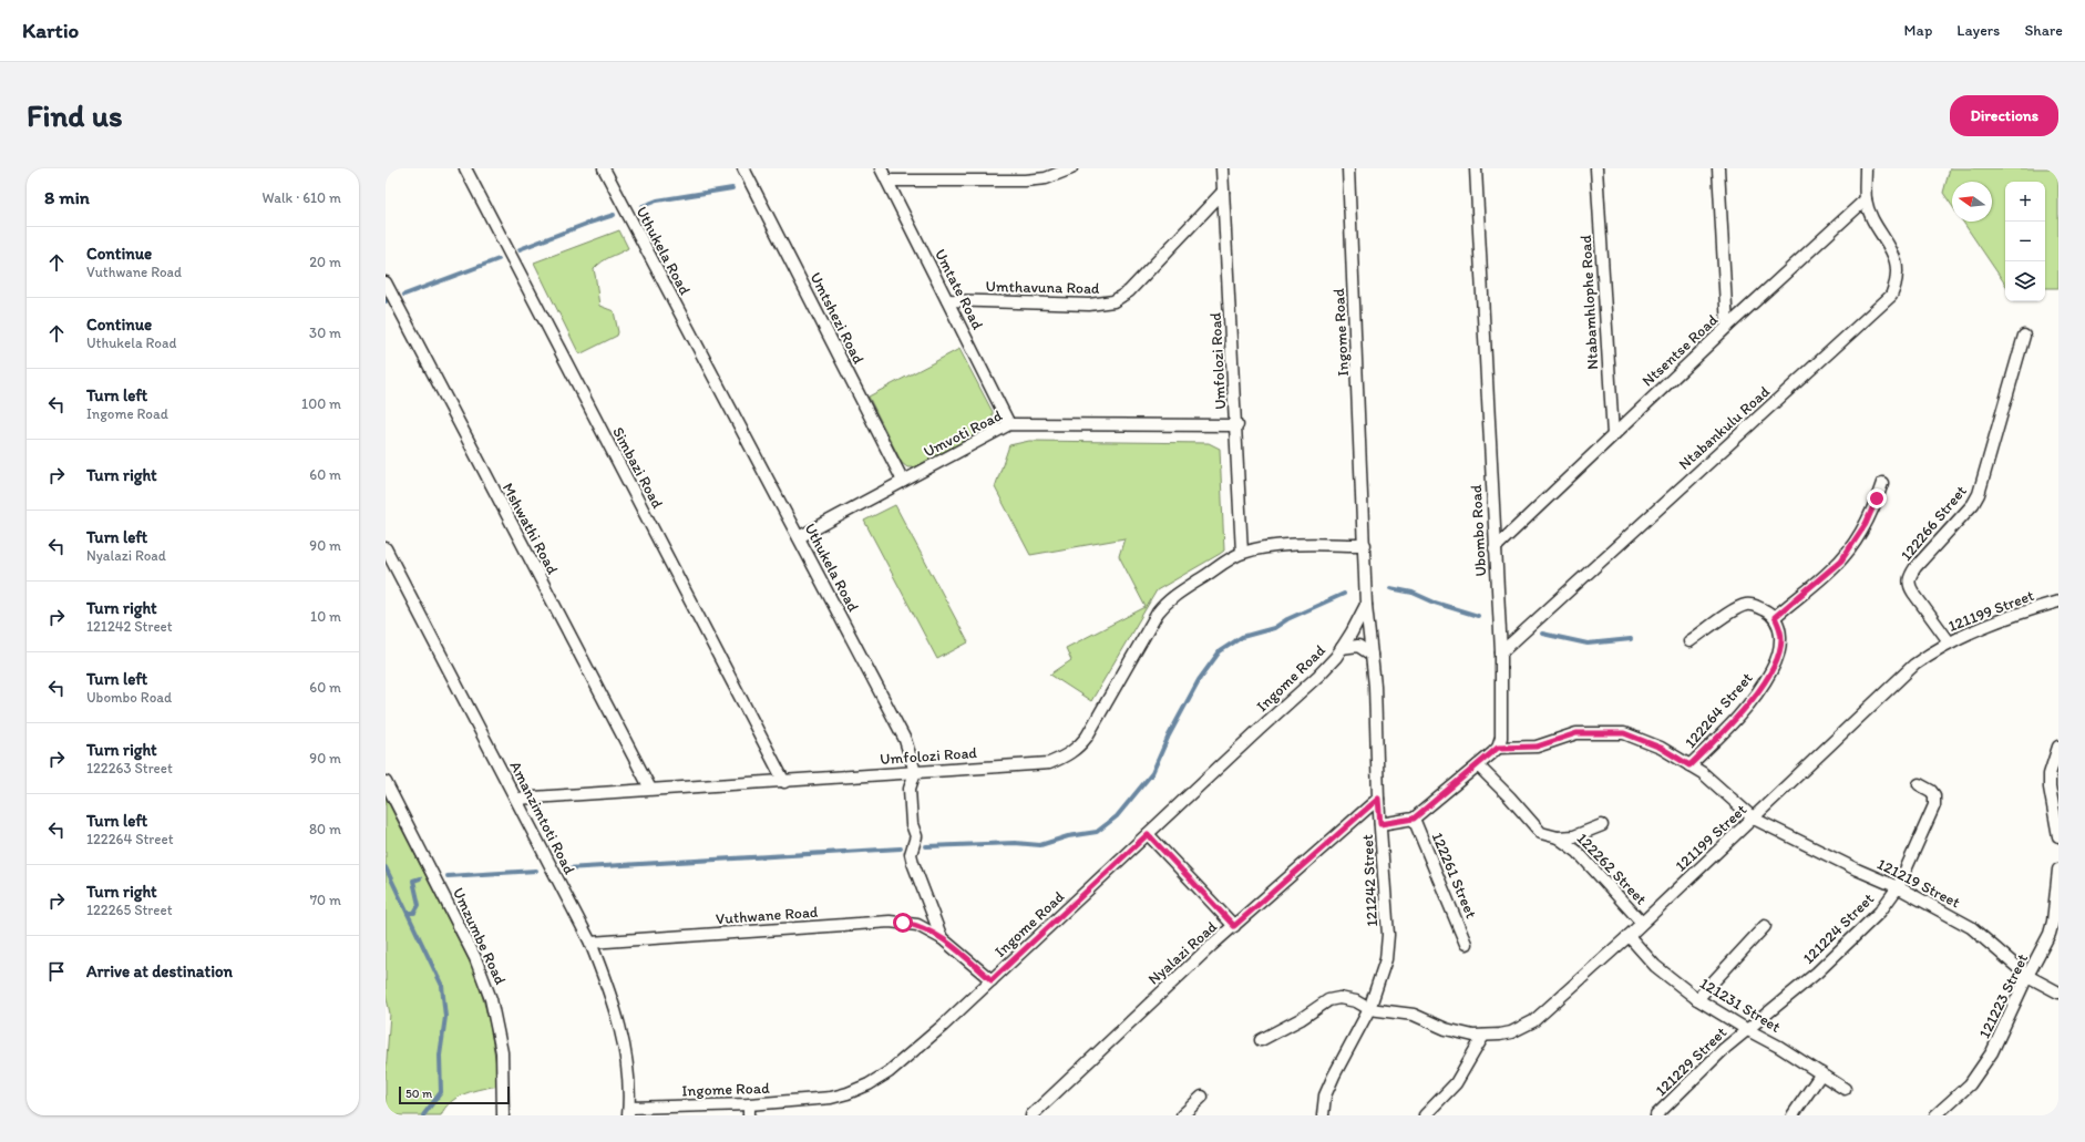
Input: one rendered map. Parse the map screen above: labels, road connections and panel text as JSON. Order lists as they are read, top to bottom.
{
  "streets": {
    "street": [
      "Uthukela Road",
      "Umthavuna Road",
      "Umtate Road",
      "Ntabamhlophe Road",
      "Umtshezi Road",
      "Ingome Road",
      "Ntsentse Road",
      "Umfolozi Road",
      "Ntabankulu Road",
      "Umvoti Road",
      "Simbazi Road",
      "122266 Street",
      "Mshwathi Road",
      "Ubombo Road",
      "121199 Street",
      "122264 Street",
      "Amanzimtoti Road",
      "122262 Street",
      "122261 Street",
      "121242 Street",
      "121219 Street",
      "Vuthwane Road",
      "121224 Street",
      "Umzumbe Road",
      "Nyalazi Road",
      "121223 Street",
      "121231 Street",
      "121229 Street"
    ]
  },
  "crossings": [
    ["Uthukela Road", "Umfolozi Road"],
    ["Uthukela Road", "Umvoti Road"],
    ["Umthavuna Road", "Umtate Road"],
    ["Umthavuna Road", "Umfolozi Road"],
    ["Umtate Road", "Umvoti Road"],
    ["Ntabamhlophe Road", "Ntsentse Road"],
    ["Umtshezi Road", "Umvoti Road"],
    ["Ingome Road", "Umfolozi Road"],
    ["Ingome Road", "Amanzimtoti Road"],
    ["Ingome Road", "121242 Street"],
    ["Ntsentse Road", "Ntabankulu Road"],
    ["Ntsentse Road", "Ubombo Road"],
    ["Umfolozi Road", "Umvoti Road"],
    ["Umfolozi Road", "Simbazi Road"],
    ["Umfolozi Road", "Mshwathi Road"],
    ["Umfolozi Road", "Amanzimtoti Road"],
    ["Ntabankulu Road", "Ubombo Road"],
    ["122266 Street", "121199 Street"],
    ["Ubombo Road", "121219 Street"],
    ["121199 Street", "122262 Street"],
    ["121199 Street", "121242 Street"],
    ["121199 Street", "121219 Street"],
    ["121199 Street", "121231 Street"],
    ["122264 Street", "121219 Street"],
    ["Amanzimtoti Road", "Vuthwane Road"],
    ["121242 Street", "Nyalazi Road"],
    ["121219 Street", "121224 Street"],
    ["121219 Street", "121223 Street"],
    ["121224 Street", "121231 Street"],
    ["121224 Street", "121229 Street"],
    ["121231 Street", "121229 Street"]
  ],
  "scale_bar": "50 m",
  "north": "left",
  "page": {
    "header": "Kartio",
    "nav": ["Map", "Layers", "Share"],
    "buttons": "Directions",
    "title": "Find us",
    "heading": ["8 min", "Walk · 610 m"],
    "map_buttons": ["+", "−"],
    "list": [
      ["Continue", "Vuthwane Road", "20 m"],
      ["Continue", "Uthukela Road", "30 m"],
      ["Turn left", "Ingome Road", "100 m"],
      ["Turn right", "60 m"],
      ["Turn left", "Nyalazi Road", "90 m"],
      ["Turn right", "121242 Street", "10 m"],
      ["Turn left", "Ubombo Road", "60 m"],
      ["Turn right", "122263 Street", "90 m"],
      ["Turn left", "122264 Street", "80 m"],
      ["Turn right", "122265 Street", "70 m"],
      "Arrive at destination"
    ],
    "scale": "50 m"
  }
}
